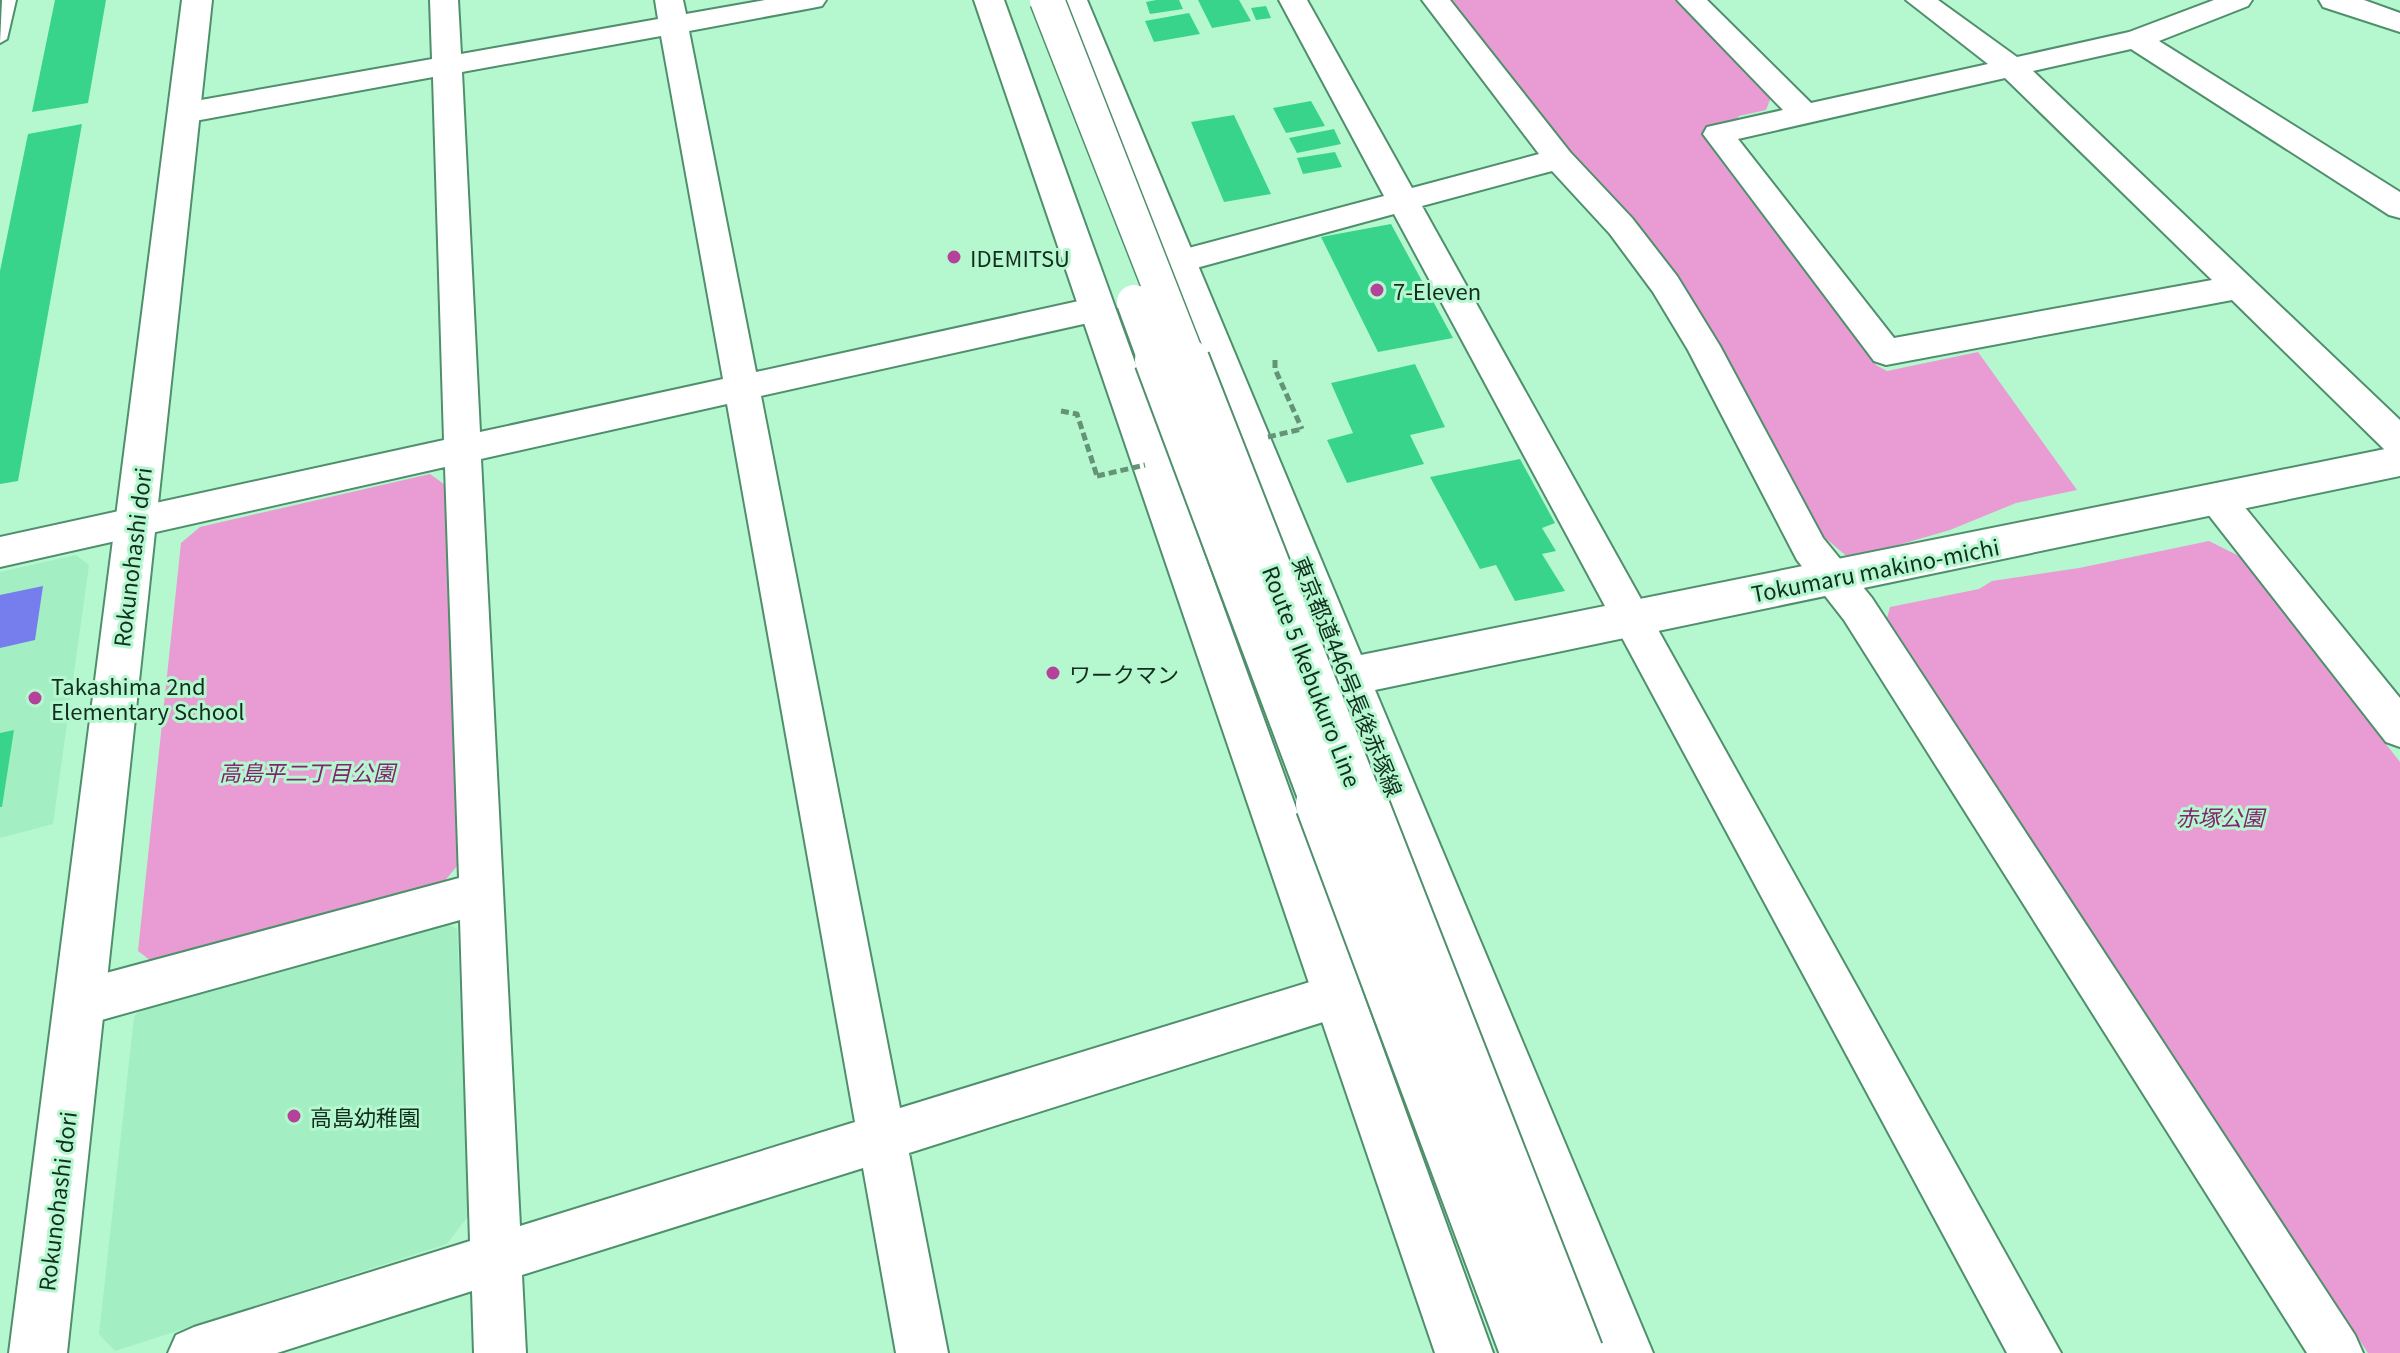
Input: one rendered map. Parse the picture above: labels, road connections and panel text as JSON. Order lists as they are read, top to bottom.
{
  "streets": {
    "main road": [
      "Rokunohashi dori",
      "Tokumaru makino-michi",
      "Route 5 Ikebukuro Line",
      "東京都道446号長後赤塚線"
    ]
  },
  "crossings": [
    ["Tokumaru makino-michi", "東京都道446号長後赤塚線"]
  ],
  "parks": ["高島平二丁目公園", "赤塚公園"],
  "places": [
    "IDEMITSU",
    "7-Eleven",
    "ワークマン",
    "Takashima 2nd Elementary School",
    "高島幼稚園"
  ]
}
